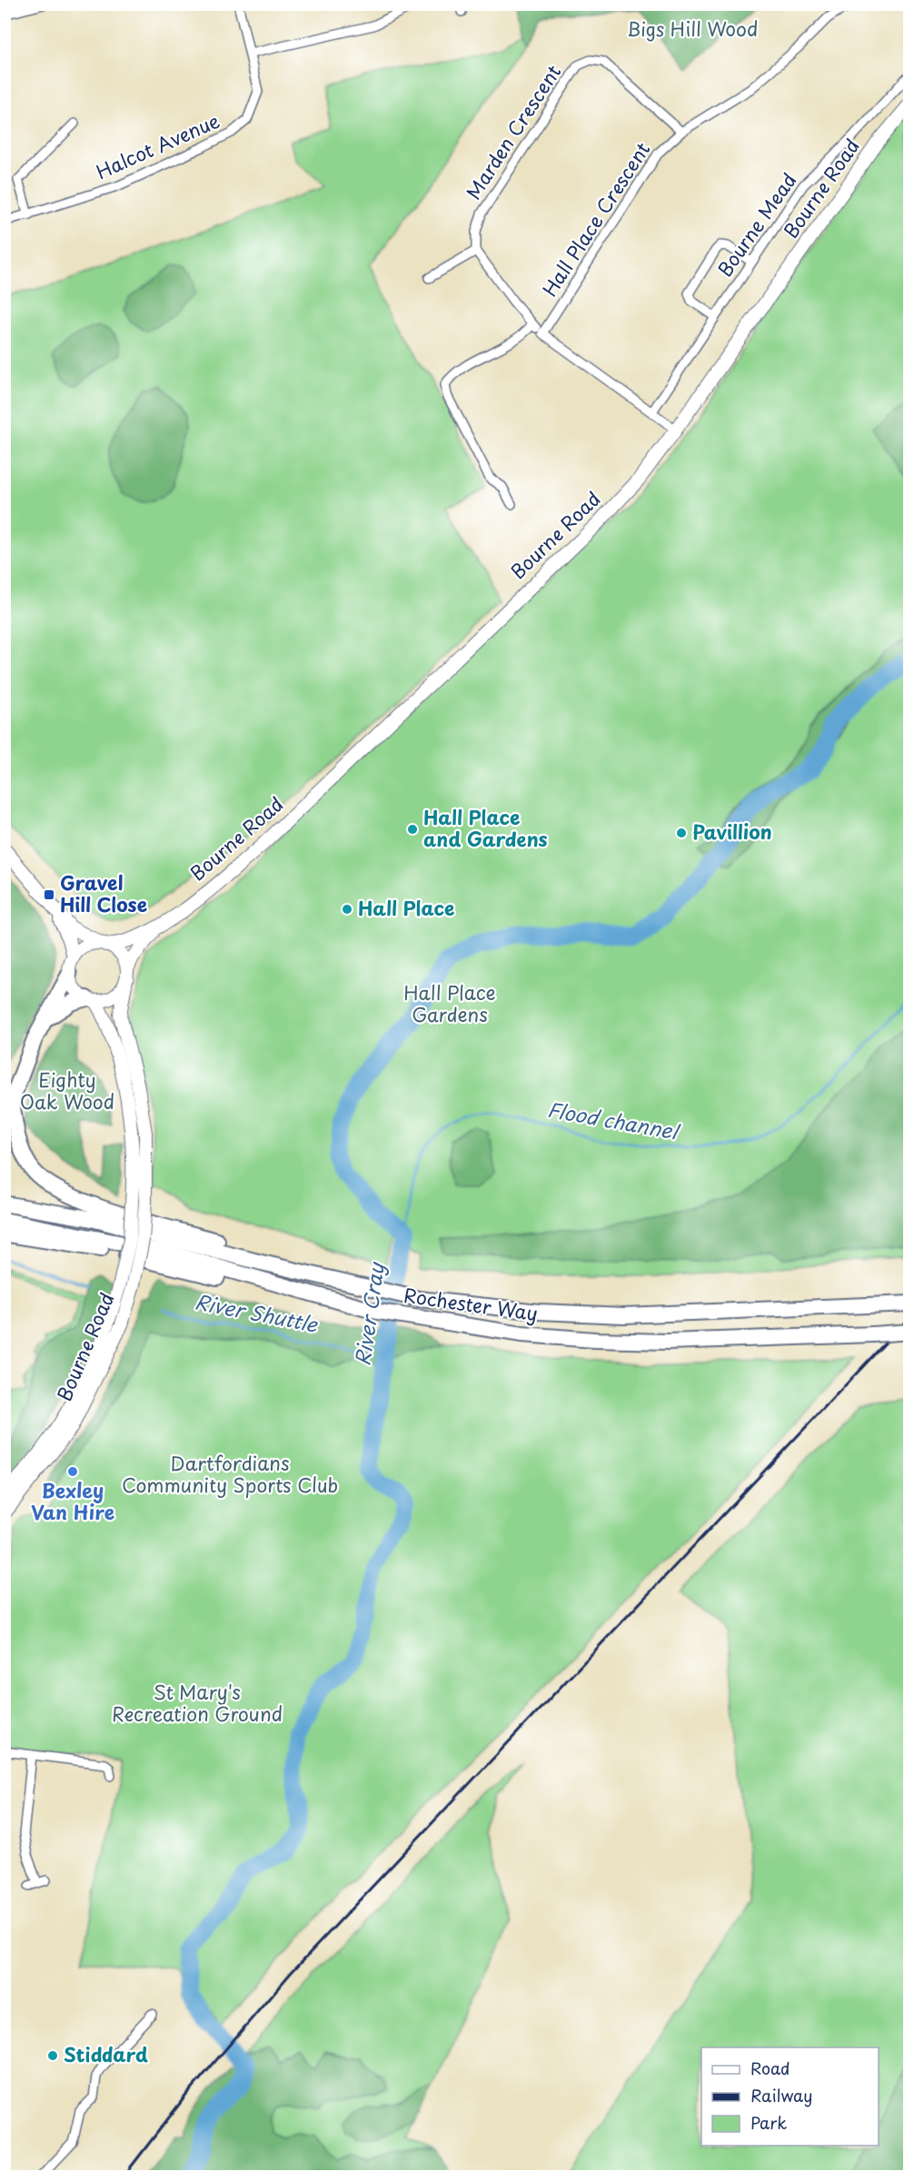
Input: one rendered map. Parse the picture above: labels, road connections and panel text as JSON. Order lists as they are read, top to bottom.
{
  "streets": {
    "highway": ["Rochester Way"],
    "main road": ["Bourne Road"],
    "street": [
      "Marden Crescent",
      "Halcot Avenue",
      "Hall Place Crescent",
      "Bourne Mead"
    ]
  },
  "crossings": [
    ["Marden Crescent", "Hall Place Crescent"]
  ],
  "water": ["Flood channel", "River Shuttle", "River Cray"],
  "parks": [
    "Bigs Hill Wood",
    "Hall Place Gardens",
    "Eighty Oak Wood",
    "Dartfordians Community Sports Club",
    "St Mary's Recreation Ground"
  ],
  "places": {
    "other": [
      "Hall Place and Gardens",
      "Pavillion",
      "Hall Place",
      "Bexley Van Hire",
      "Stiddard"
    ],
    "transit": ["Gravel Hill Close"]
  },
  "legend": ["Road", "Railway", "Park"]
}
